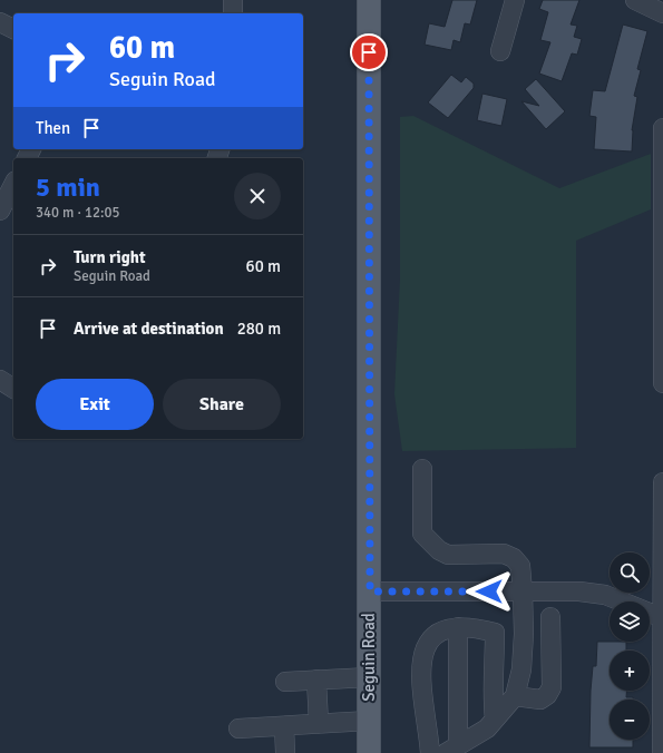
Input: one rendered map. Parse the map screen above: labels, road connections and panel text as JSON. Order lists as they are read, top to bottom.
{
  "streets": {
    "main road": ["Seguin Road"]
  },
  "page": {
    "turn": ["60 m", "Seguin Road"],
    "then": "Then",
    "heading": ["5 min", "340 m · 12:05"],
    "list": [
      {
        "name": "Turn right",
        "note": "Seguin Road",
        "value": "60 m"
      },
      {
        "name": "Arrive at destination",
        "value": "280 m"
      }
    ],
    "buttons": ["Exit", "Share"],
    "map_buttons": ["+", "−"]
  }
}
